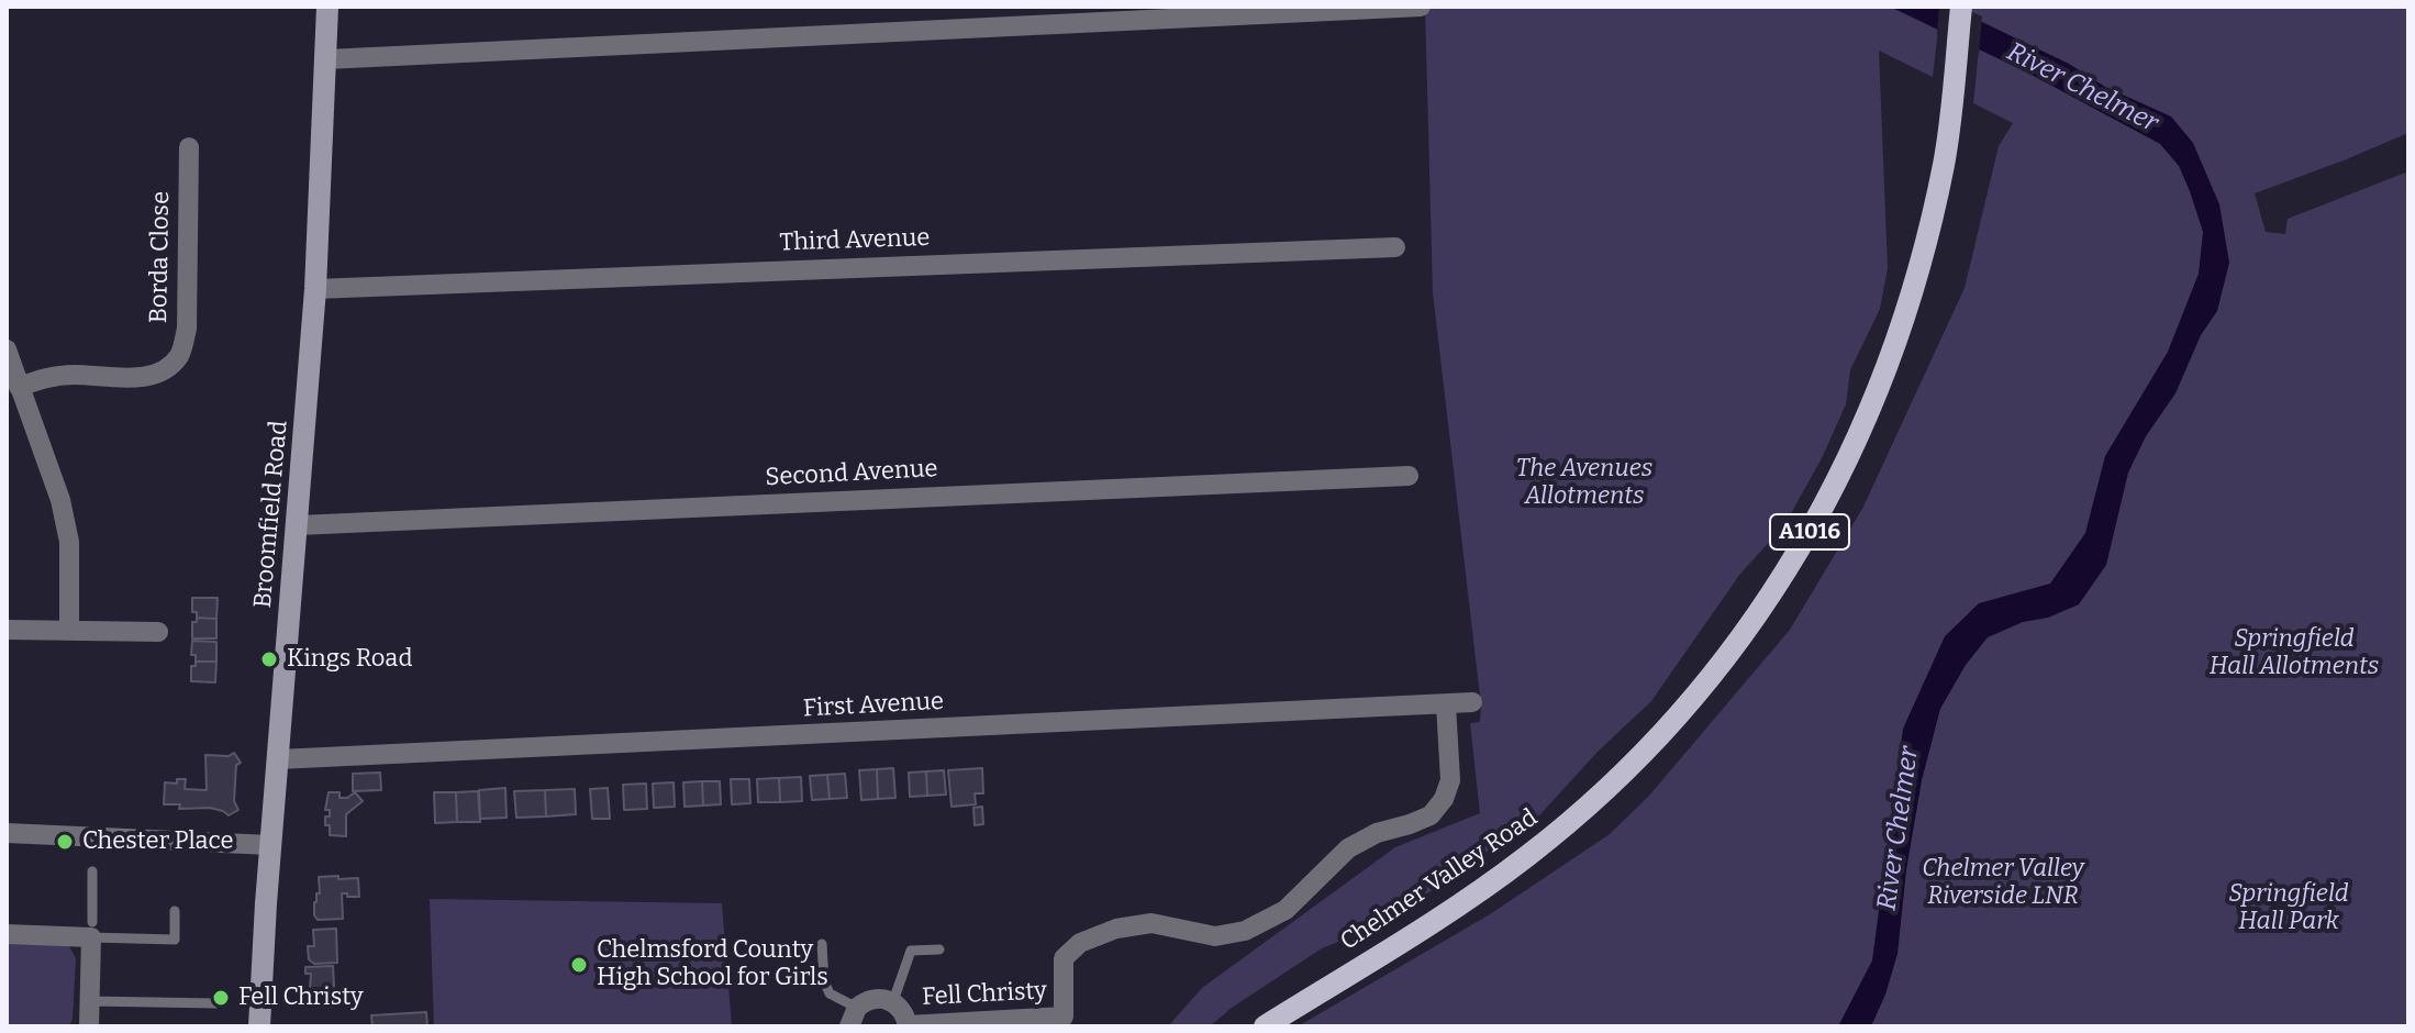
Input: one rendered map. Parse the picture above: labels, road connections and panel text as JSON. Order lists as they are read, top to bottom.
{
  "streets": {
    "main road": ["Broomfield Road", "A1016", "Chelmer Valley Road"],
    "street": [
      "Third Avenue",
      "Borda Close",
      "Second Avenue",
      "First Avenue",
      "Fell Christy"
    ]
  },
  "crossings": [
    ["Third Avenue", "Broomfield Road"],
    ["Second Avenue", "Broomfield Road"],
    ["Broomfield Road", "First Avenue"],
    ["First Avenue", "Fell Christy"]
  ],
  "water": ["River Chelmer"],
  "parks": [
    "The Avenues Allotments",
    "Springfield Hall Allotments",
    "Chelmer Valley Riverside LNR",
    "Springfield Hall Park"
  ],
  "places": [
    "Kings Road",
    "Chester Place",
    "Chelmsford County High School for Girls",
    "Fell Christy"
  ]
}
